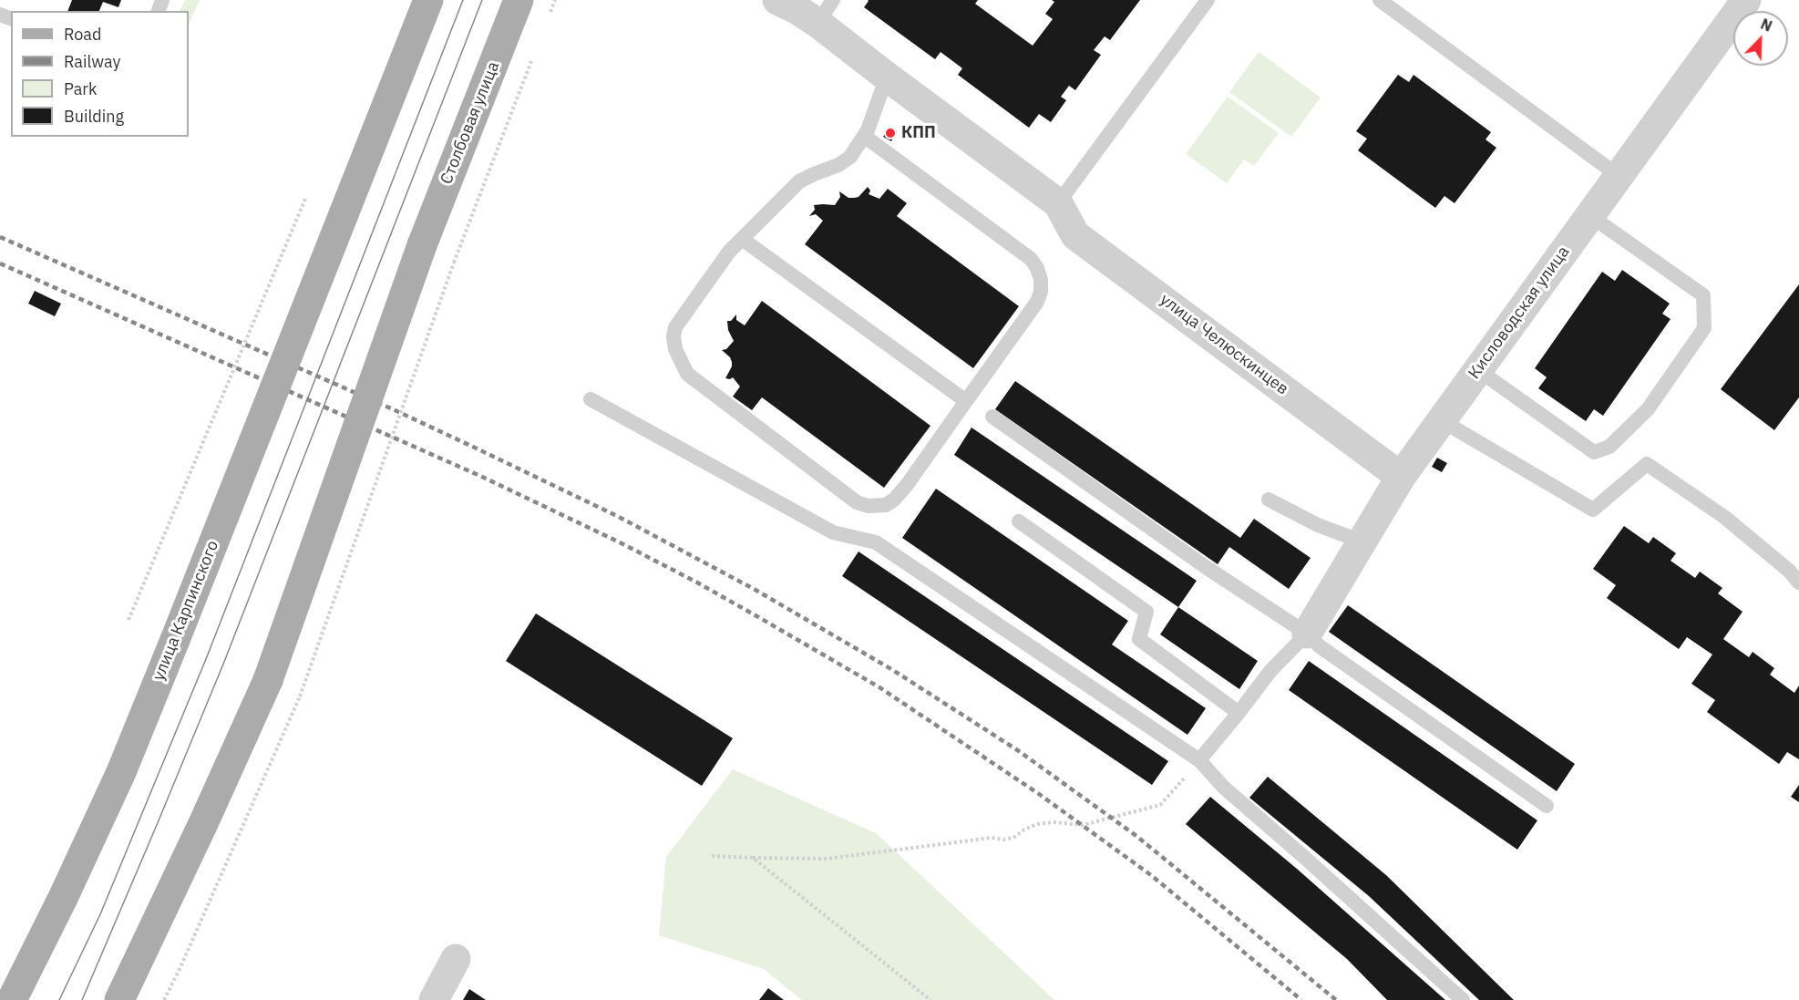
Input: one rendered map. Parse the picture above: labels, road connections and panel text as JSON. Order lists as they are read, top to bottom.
{
  "streets": {
    "main road": ["Столбовая улица", "улица Карпинского"],
    "street": ["Кисловодская улица", "улица Челюскинцев"]
  },
  "crossings": [
    ["Кисловодская улица", "улица Челюскинцев"]
  ],
  "places": ["КПП"],
  "legend": [
    "Road",
    "Railway",
    "Park",
    "Building"
  ],
  "north": "top right"
}
